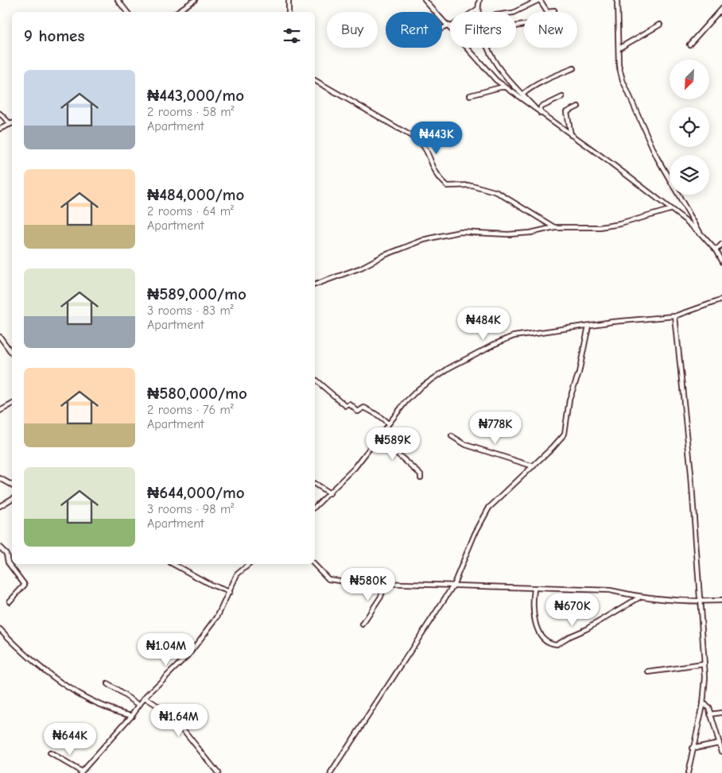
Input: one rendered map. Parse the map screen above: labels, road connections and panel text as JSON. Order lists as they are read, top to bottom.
{
  "north": "bottom left",
  "page": {
    "chip": [
      "Buy",
      "Rent",
      "Filters",
      "New"
    ],
    "heading": "9 homes",
    "list": [
      {
        "name": "₦443,000/mo",
        "note": "2 rooms · 58 m² · Apartment"
      },
      {
        "name": "₦484,000/mo",
        "note": "2 rooms · 64 m² · Apartment"
      },
      {
        "name": "₦589,000/mo",
        "note": "3 rooms · 83 m² · Apartment"
      },
      {
        "name": "₦580,000/mo",
        "note": "2 rooms · 76 m² · Apartment"
      },
      {
        "name": "₦644,000/mo",
        "note": "3 rooms · 98 m² · Apartment"
      }
    ],
    "price": [
      "₦443K",
      "₦484K",
      "₦778K",
      "₦589K",
      "₦580K",
      "₦670K",
      "₦1.04M",
      "₦1.64M",
      "₦644K"
    ]
  }
}
